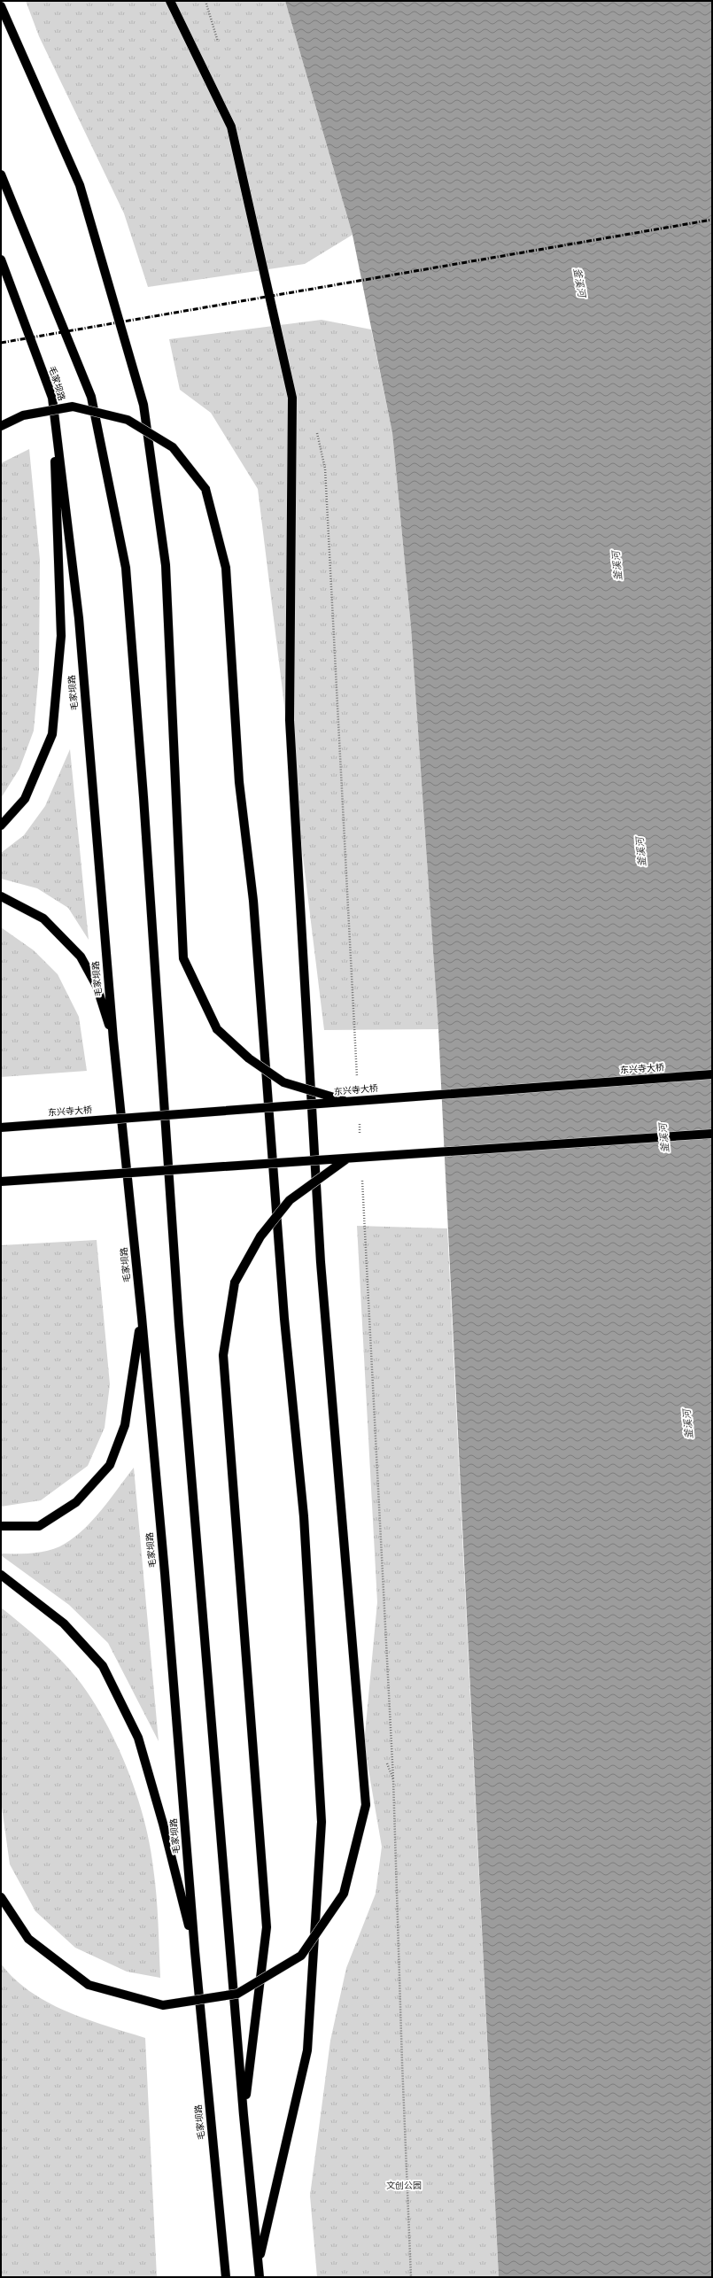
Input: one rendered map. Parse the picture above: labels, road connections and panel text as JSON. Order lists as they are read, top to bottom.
{
  "streets": {
    "main road": ["毛家坝路", "东兴寺大桥"]
  },
  "water": ["釜溪河"],
  "parks": ["文创公园"]
}
